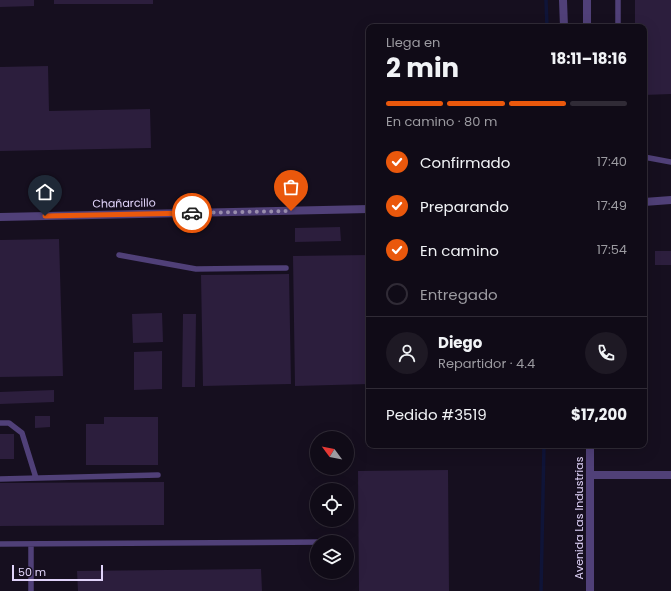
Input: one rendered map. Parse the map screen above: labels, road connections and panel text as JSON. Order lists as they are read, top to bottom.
{
  "streets": {
    "street": ["Chañarcillo", "Avenida Las Industrias"]
  },
  "scale_bar": "50 m",
  "north": "top left",
  "page": {
    "heading": ["2 min", "Llega en", "18:11–18:16"],
    "panel": [
      "Diego",
      "Repartidor · 4.4",
      "Pedido #3519",
      "$17,200"
    ],
    "bar": "En camino · 80 m",
    "list": [
      ["Confirmado", "17:40"],
      ["Preparando", "17:49"],
      ["En camino", "17:54"],
      "Entregado"
    ],
    "scale": "50 m"
  }
}
